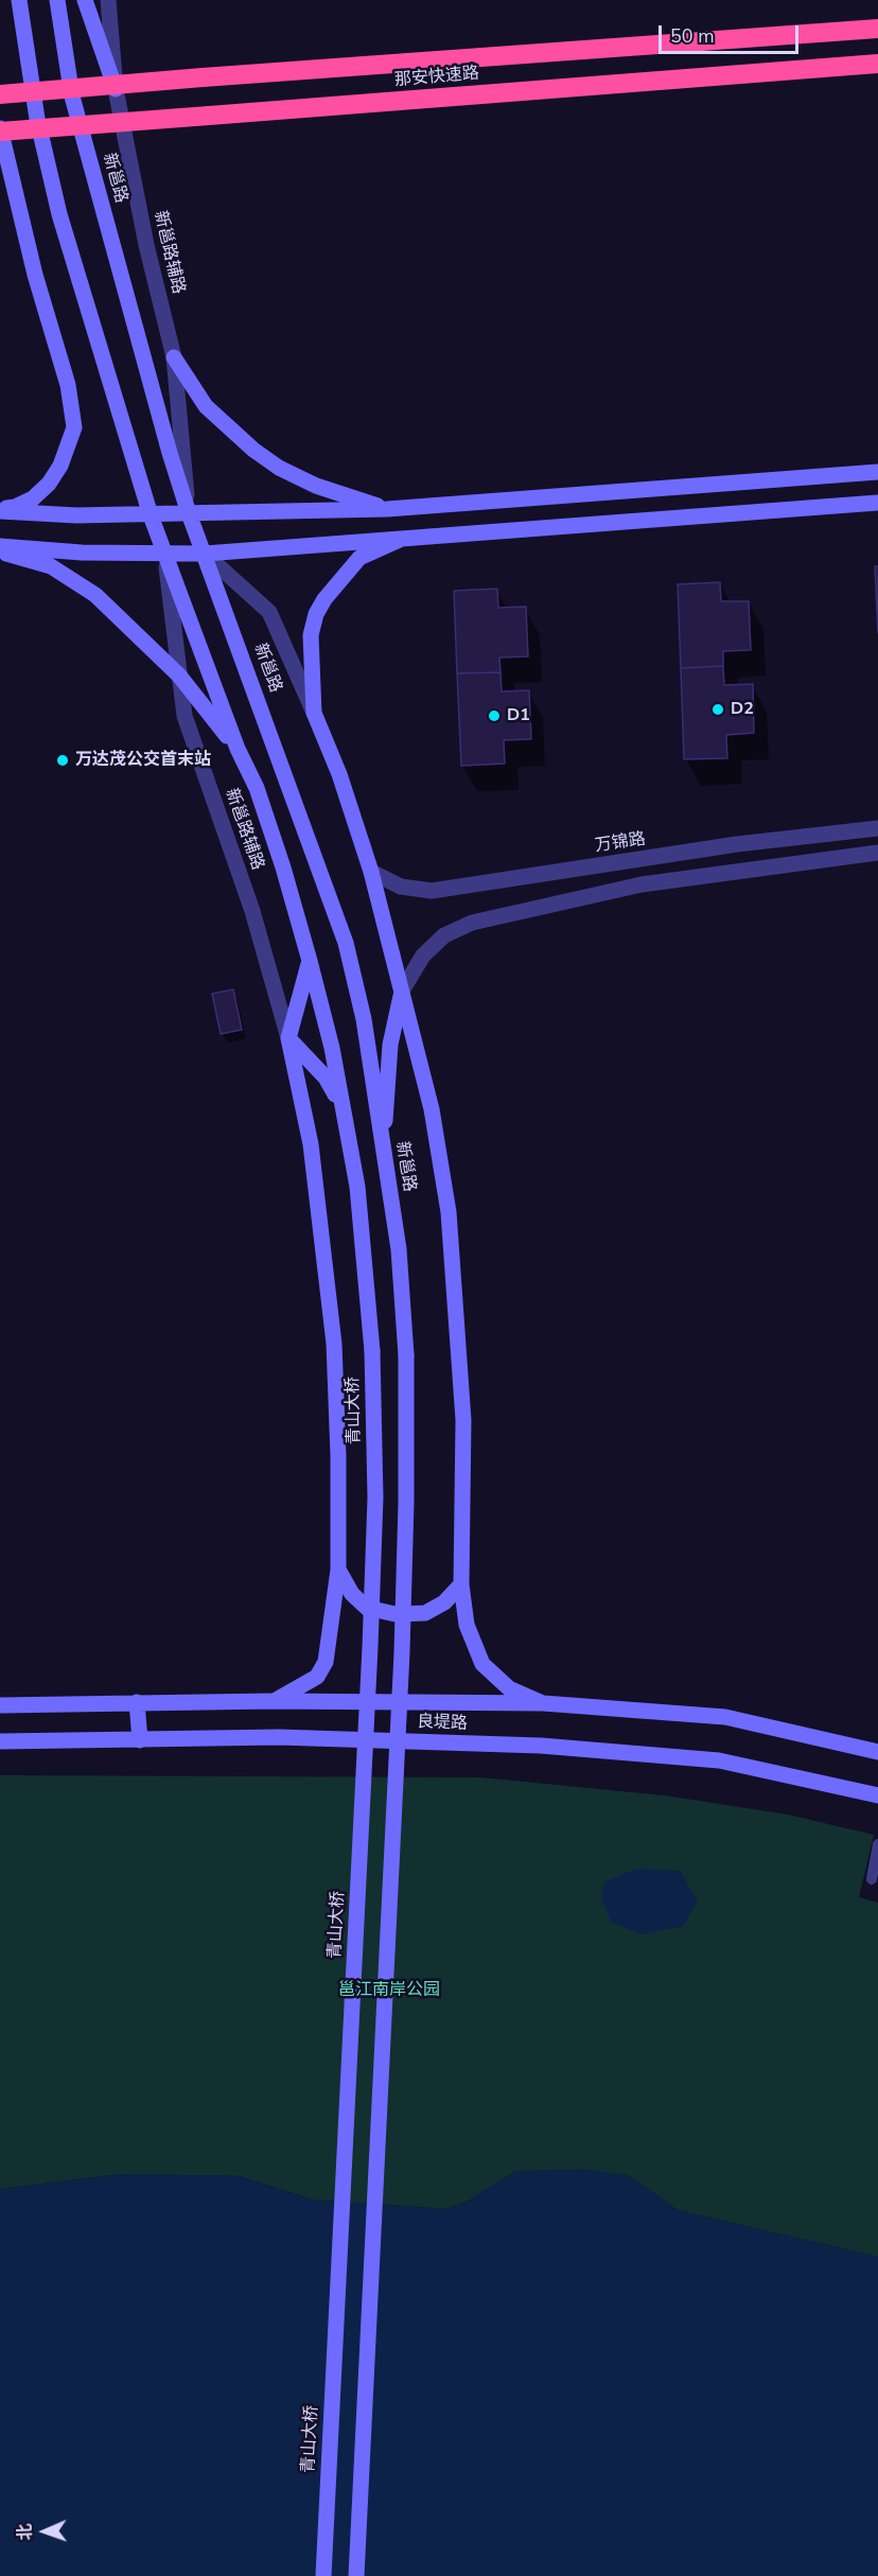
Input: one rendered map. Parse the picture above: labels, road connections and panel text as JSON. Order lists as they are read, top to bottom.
{
  "streets": {
    "highway": ["那安快速路"],
    "main road": ["新邕路", "青山大桥", "良堤路"],
    "street": ["新邕路辅路", "万锦路"]
  },
  "crossings": [
    ["新邕路", "新邕路辅路"]
  ],
  "parks": ["邕江南岸公园"],
  "places": ["D2", "D1", "万达茂公交首末站"],
  "scale_bar": "50 m",
  "north": "left"
}
